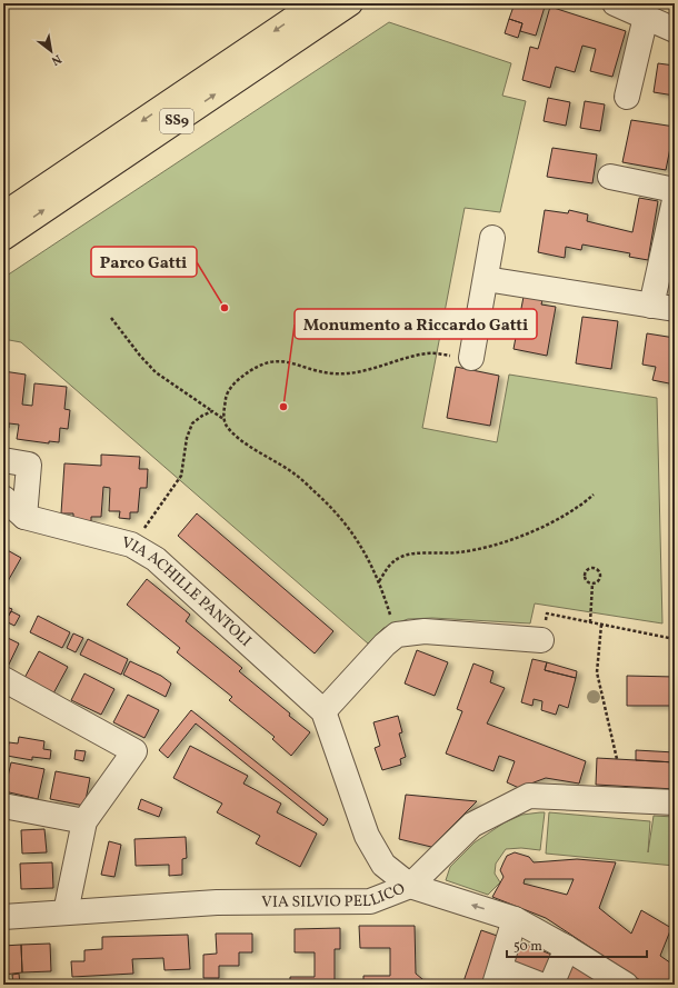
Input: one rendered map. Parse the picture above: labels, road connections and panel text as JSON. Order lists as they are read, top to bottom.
{
  "streets": {
    "main road": ["SS9"],
    "street": ["VIA ACHILLE PANTOLI", "VIA SILVIO PELLICO"]
  },
  "crossings": [
    ["VIA ACHILLE PANTOLI", "VIA SILVIO PELLICO"]
  ],
  "places": ["Parco Gatti", "Monumento a Riccardo Gatti"],
  "scale_bar": "50 m",
  "north": "bottom right"
}
